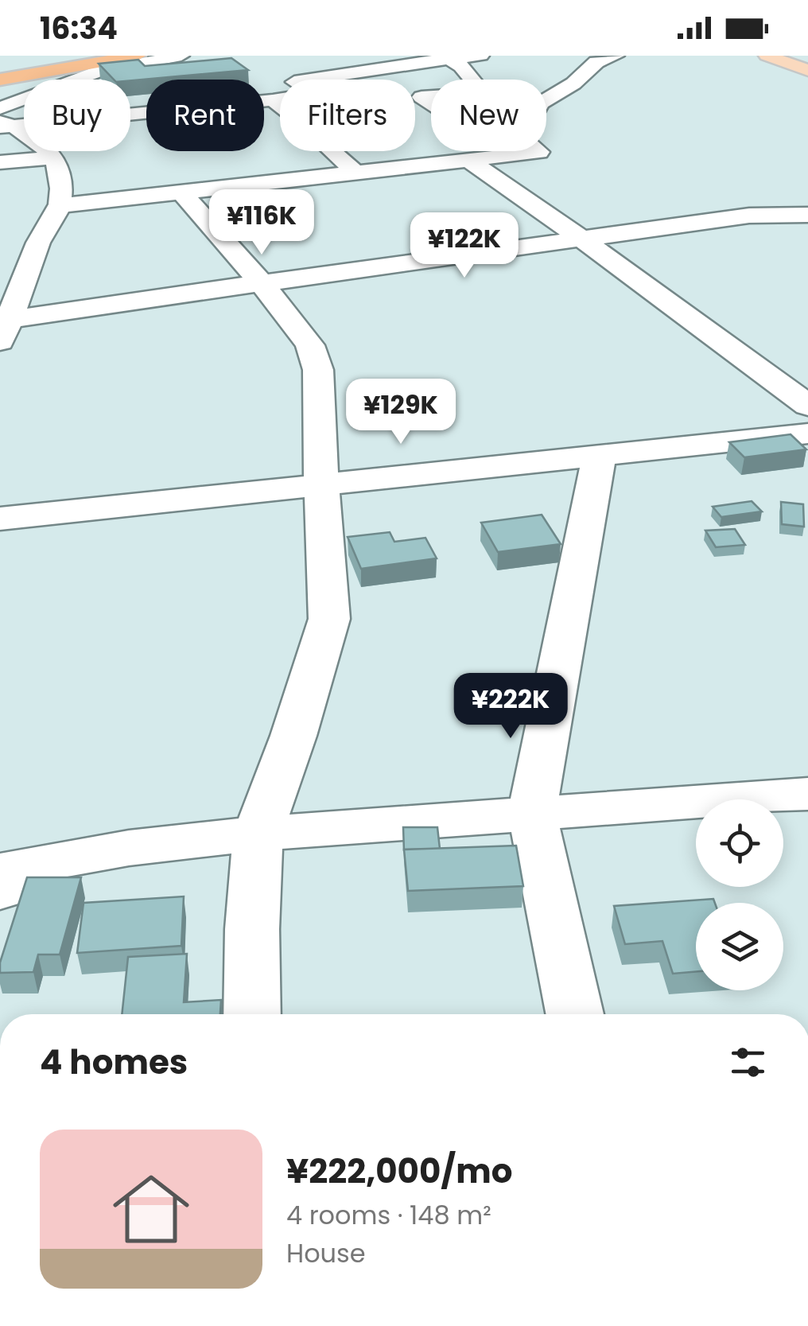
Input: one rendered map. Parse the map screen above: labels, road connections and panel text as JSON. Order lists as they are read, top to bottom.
{
  "page": {
    "status": "16:34",
    "chip": [
      "Buy",
      "Rent",
      "Filters",
      "New"
    ],
    "price": [
      "¥116K",
      "¥122K",
      "¥129K",
      "¥222K"
    ],
    "heading": "4 homes",
    "list": [
      {
        "name": "¥222,000/mo",
        "note": "4 rooms · 148 m² · House"
      }
    ]
  }
}
